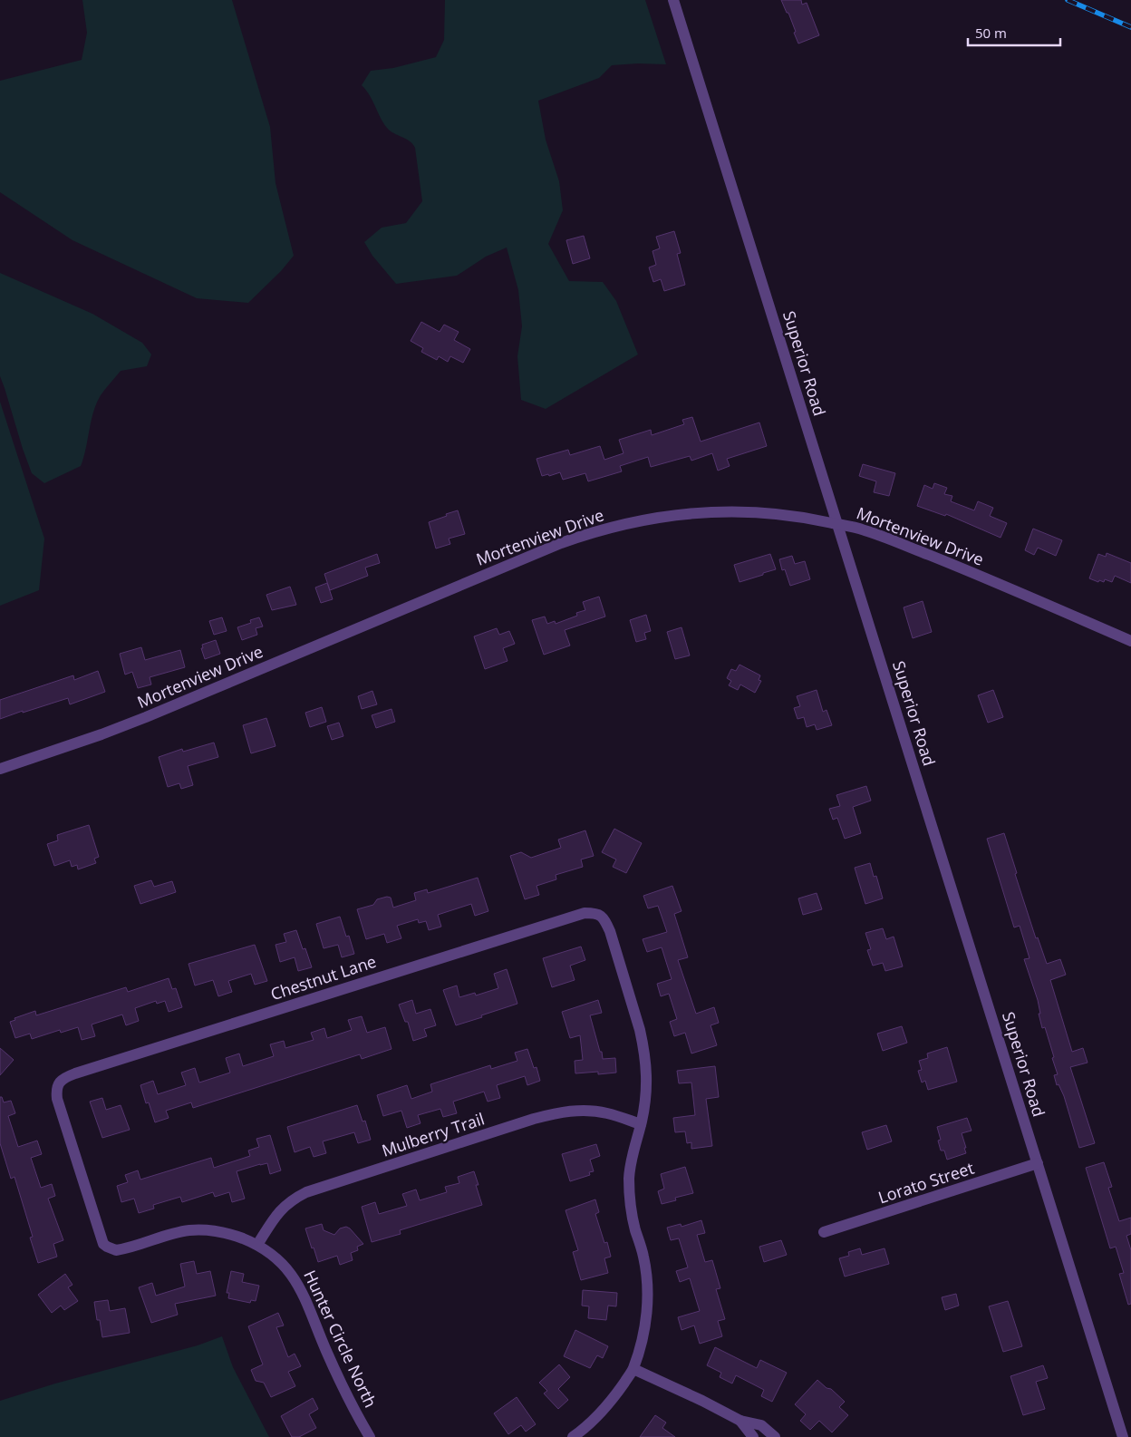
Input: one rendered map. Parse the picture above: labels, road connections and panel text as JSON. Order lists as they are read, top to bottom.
{
  "streets": {
    "street": [
      "Superior Road",
      "Mortenview Drive",
      "Chestnut Lane",
      "Mulberry Trail",
      "Lorato Street",
      "Hunter Circle North"
    ]
  },
  "crossings": [
    ["Superior Road", "Mortenview Drive"],
    ["Superior Road", "Lorato Street"],
    ["Chestnut Lane", "Mulberry Trail"],
    ["Chestnut Lane", "Hunter Circle North"],
    ["Mulberry Trail", "Hunter Circle North"]
  ],
  "scale_bar": "50 m"
}
